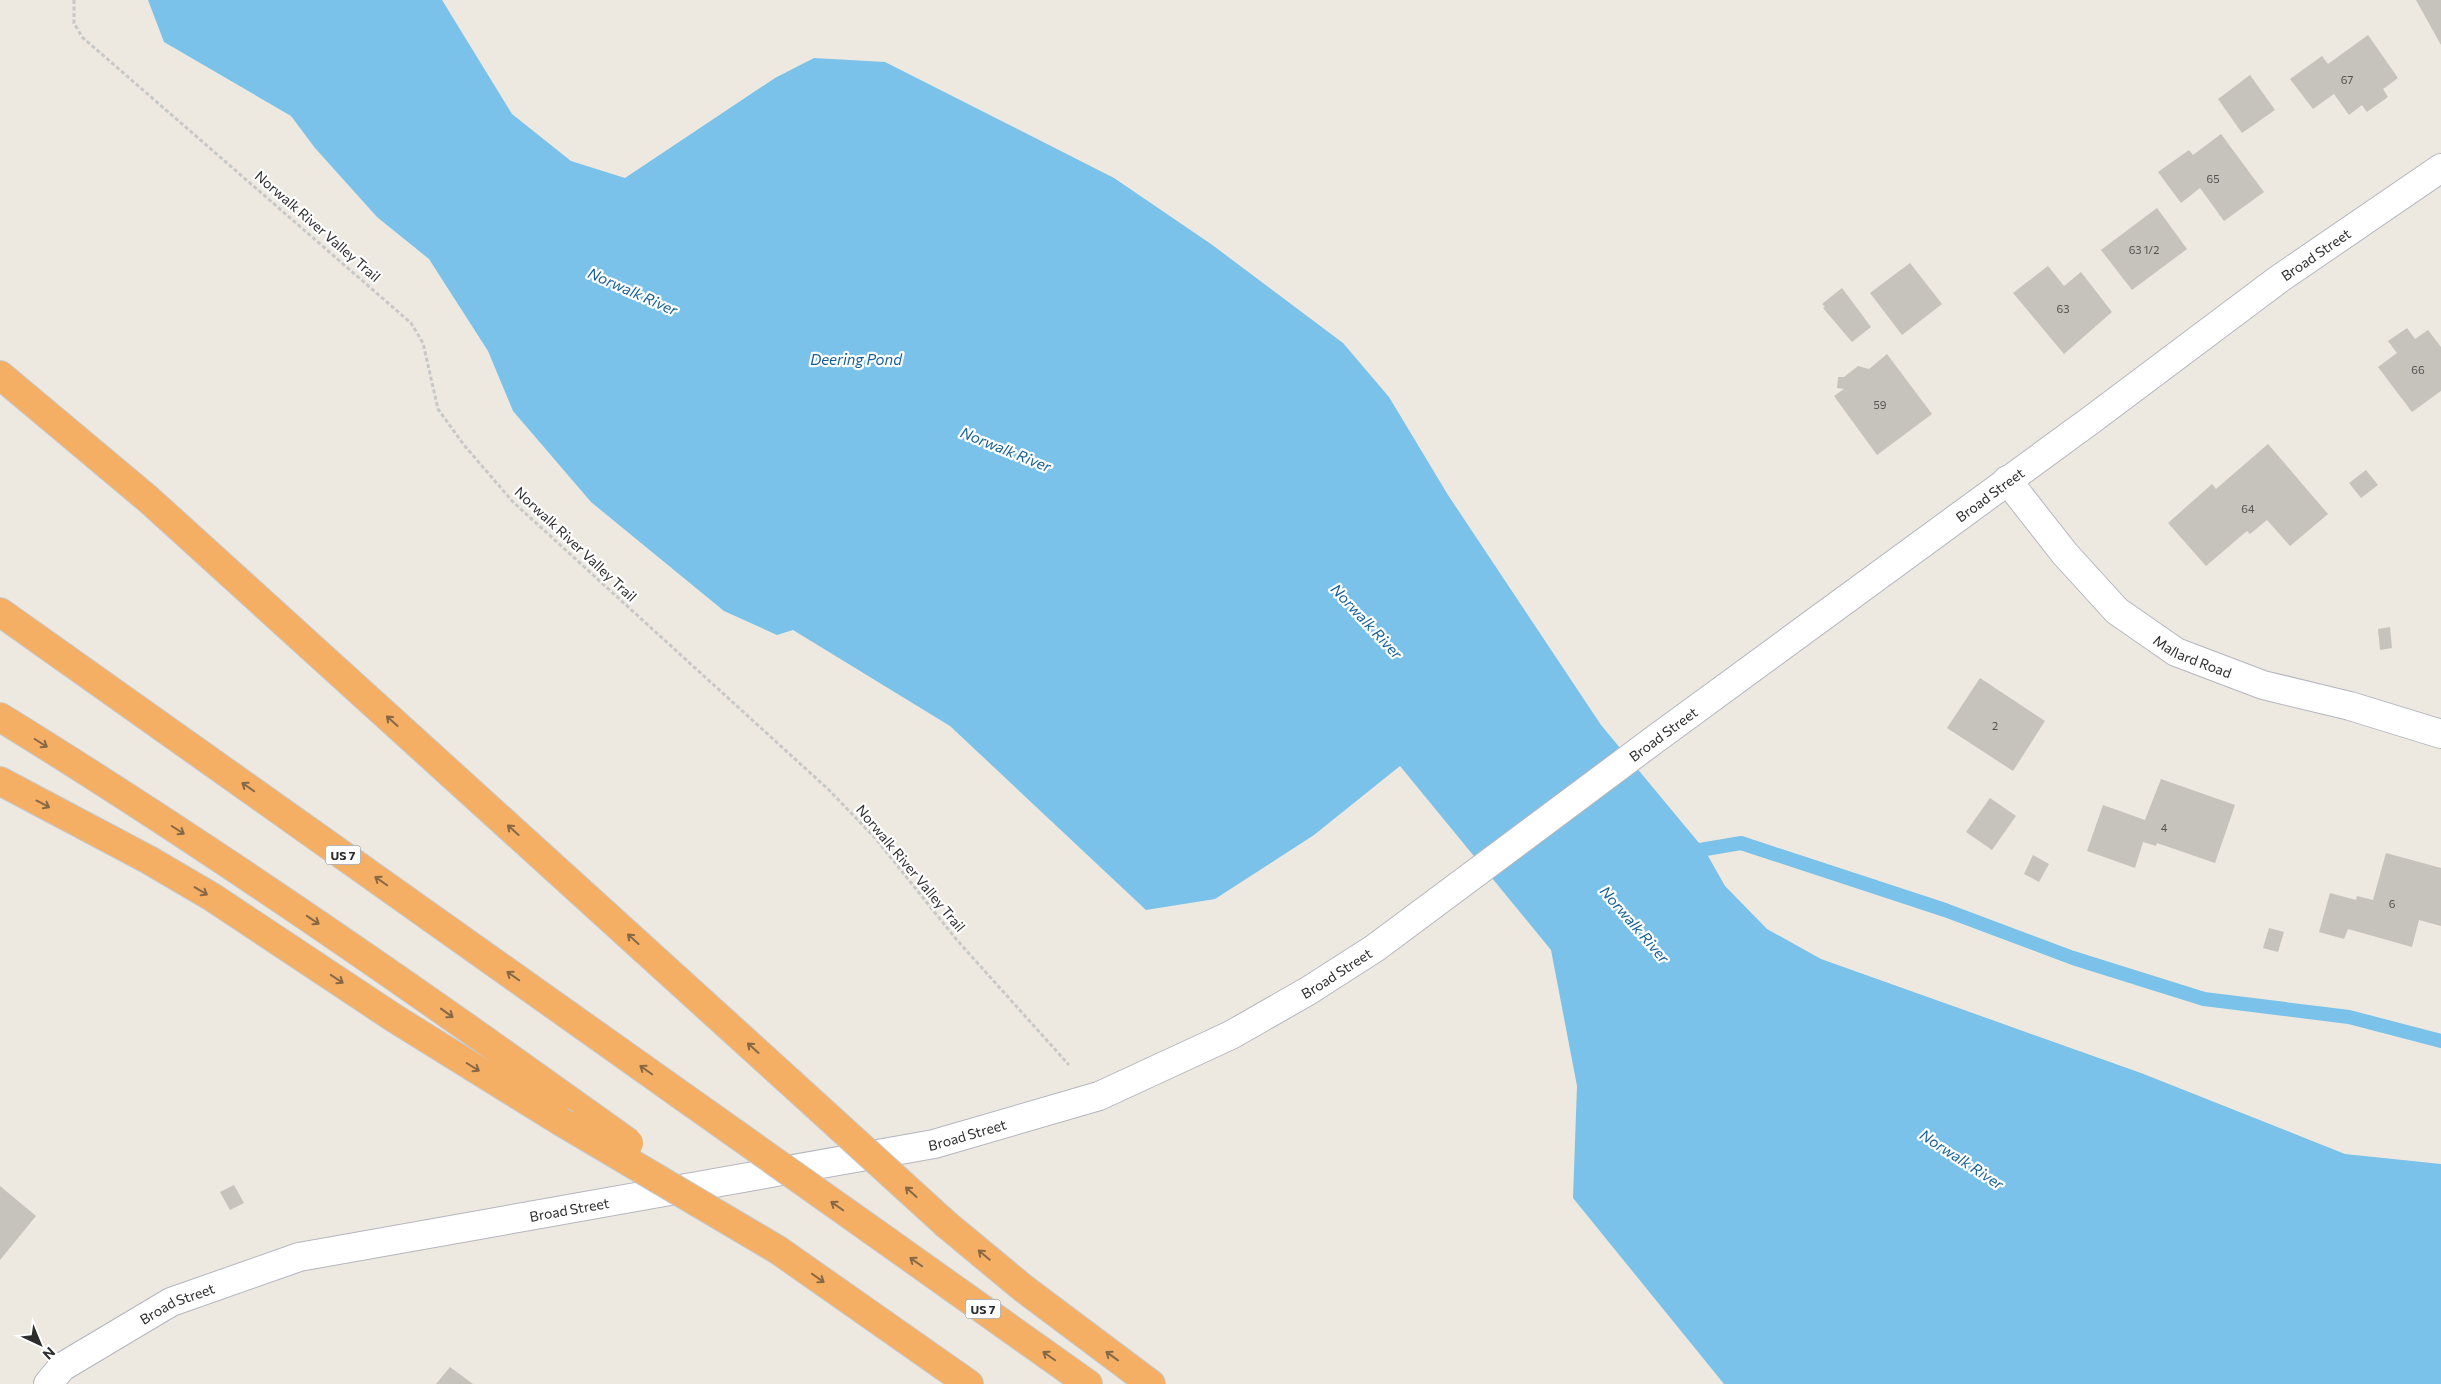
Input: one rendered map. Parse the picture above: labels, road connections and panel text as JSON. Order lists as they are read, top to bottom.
{
  "streets": {
    "highway": ["US 7"],
    "street": ["Broad Street", "Mallard Road"],
    "path": ["Norwalk River Valley Trail"]
  },
  "crossings": [
    ["Norwalk River Valley Trail", "Broad Street"],
    ["Broad Street", "Mallard Road"]
  ],
  "water": ["Norwalk River", "Deering Pond"],
  "house_numbers": [
    "67",
    "65",
    "63 1/2",
    "63",
    "66",
    "59",
    "64",
    "2",
    "4",
    "6"
  ],
  "north": "bottom right"
}
